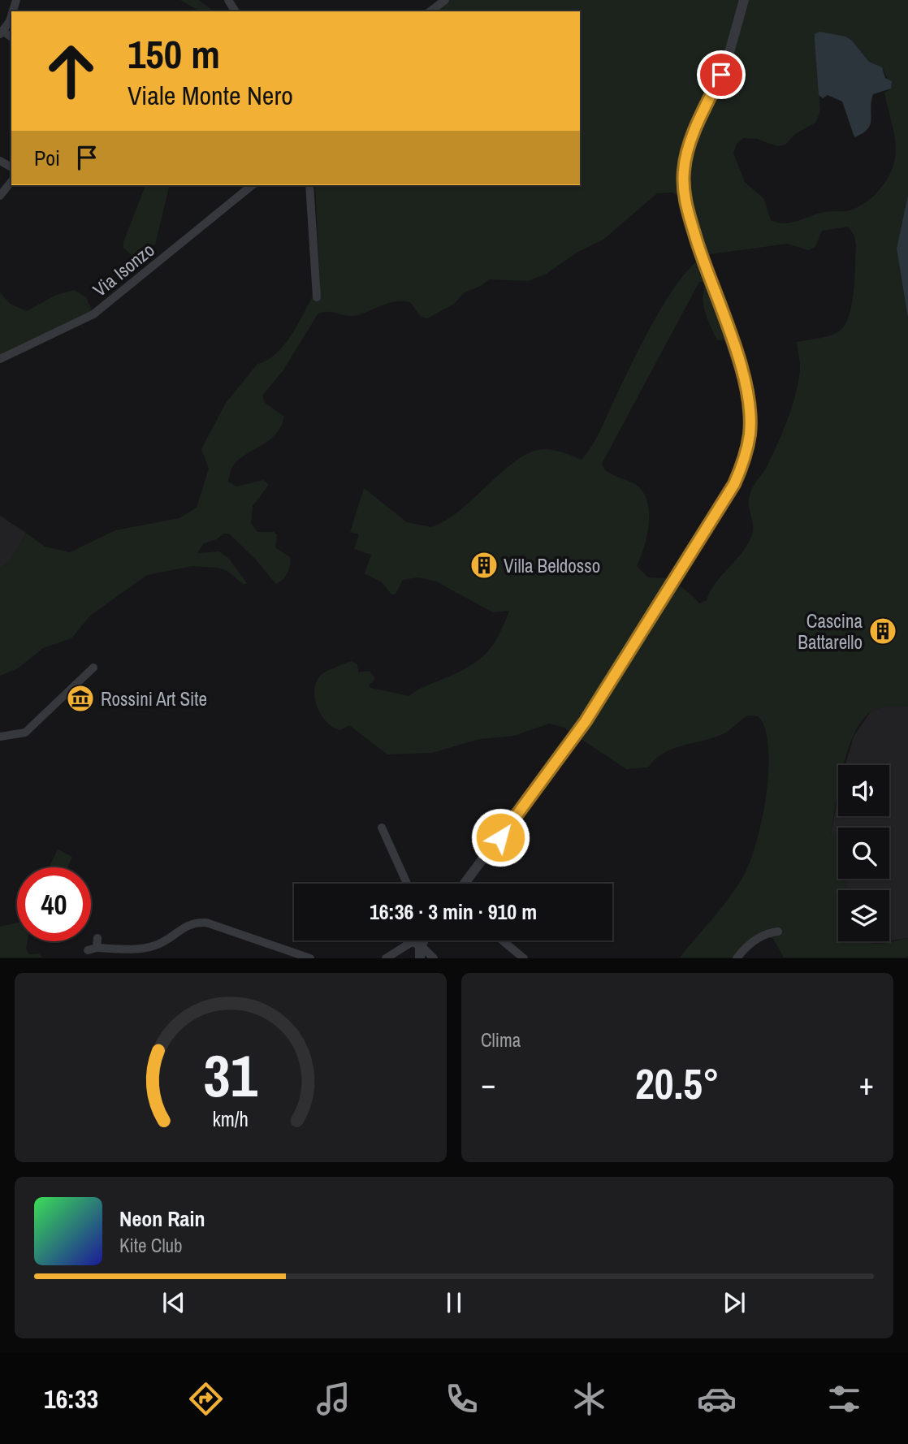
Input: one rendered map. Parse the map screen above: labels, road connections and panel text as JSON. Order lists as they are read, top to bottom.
{
  "streets": {
    "street": ["Via Isonzo"]
  },
  "places": {
    "building": ["Villa Beldosso", "Cascina Battarello"],
    "museum": ["Rossini Art Site"]
  },
  "page": {
    "turn": ["150 m", "Viale Monte Nero"],
    "then": "Poi",
    "limit": "40",
    "trip": "16:36 · 3 min · 910 m",
    "tile": "Clima",
    "heat": ["−", "20.5°", "+"],
    "song": ["Neon Rain", "Kite Club"],
    "tabs": "16:33",
    "gauge": ["31", "km/h"]
  }
}
